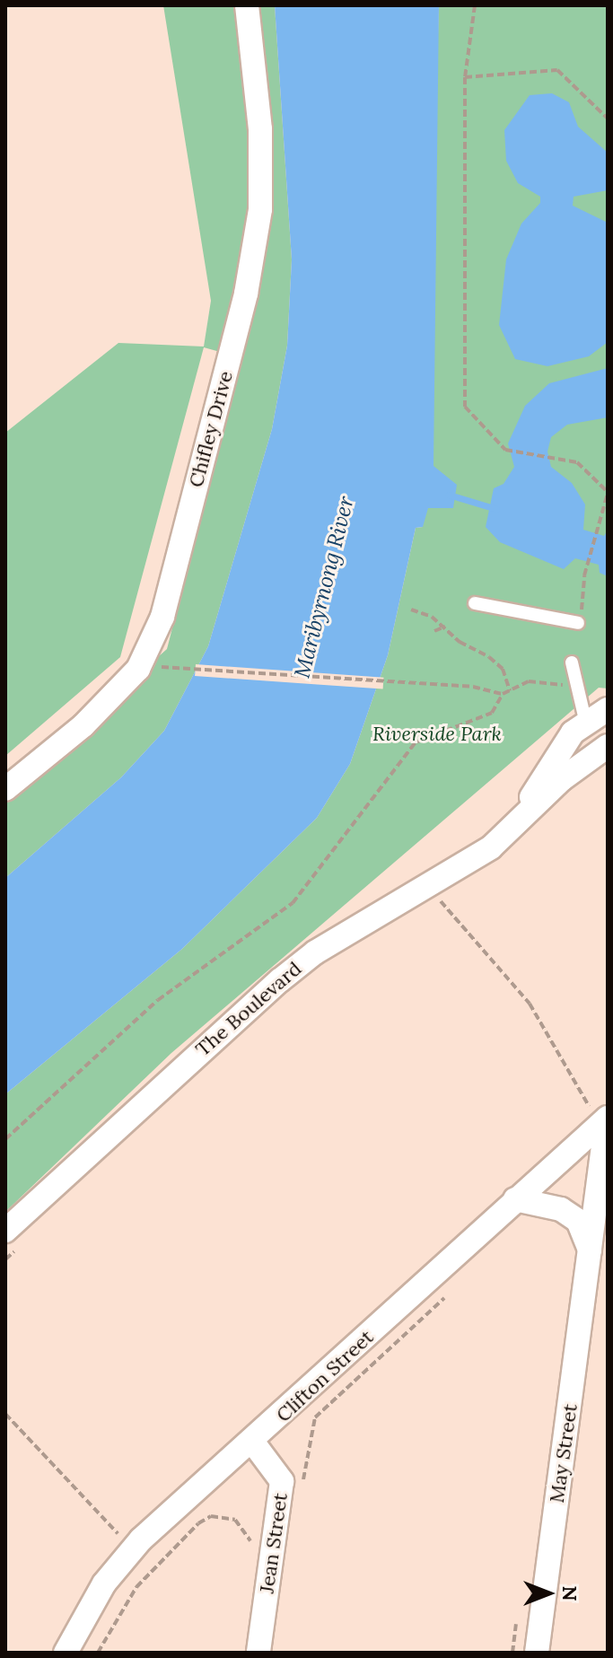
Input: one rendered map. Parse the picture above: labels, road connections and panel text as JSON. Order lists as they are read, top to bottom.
{
  "streets": {
    "street": [
      "Chifley Drive",
      "The Boulevard",
      "Clifton Street",
      "May Street",
      "Jean Street"
    ]
  },
  "crossings": [
    ["Clifton Street", "May Street"],
    ["Clifton Street", "Jean Street"]
  ],
  "water": ["Maribyrnong River"],
  "parks": ["Riverside Park"],
  "north": "right"
}
